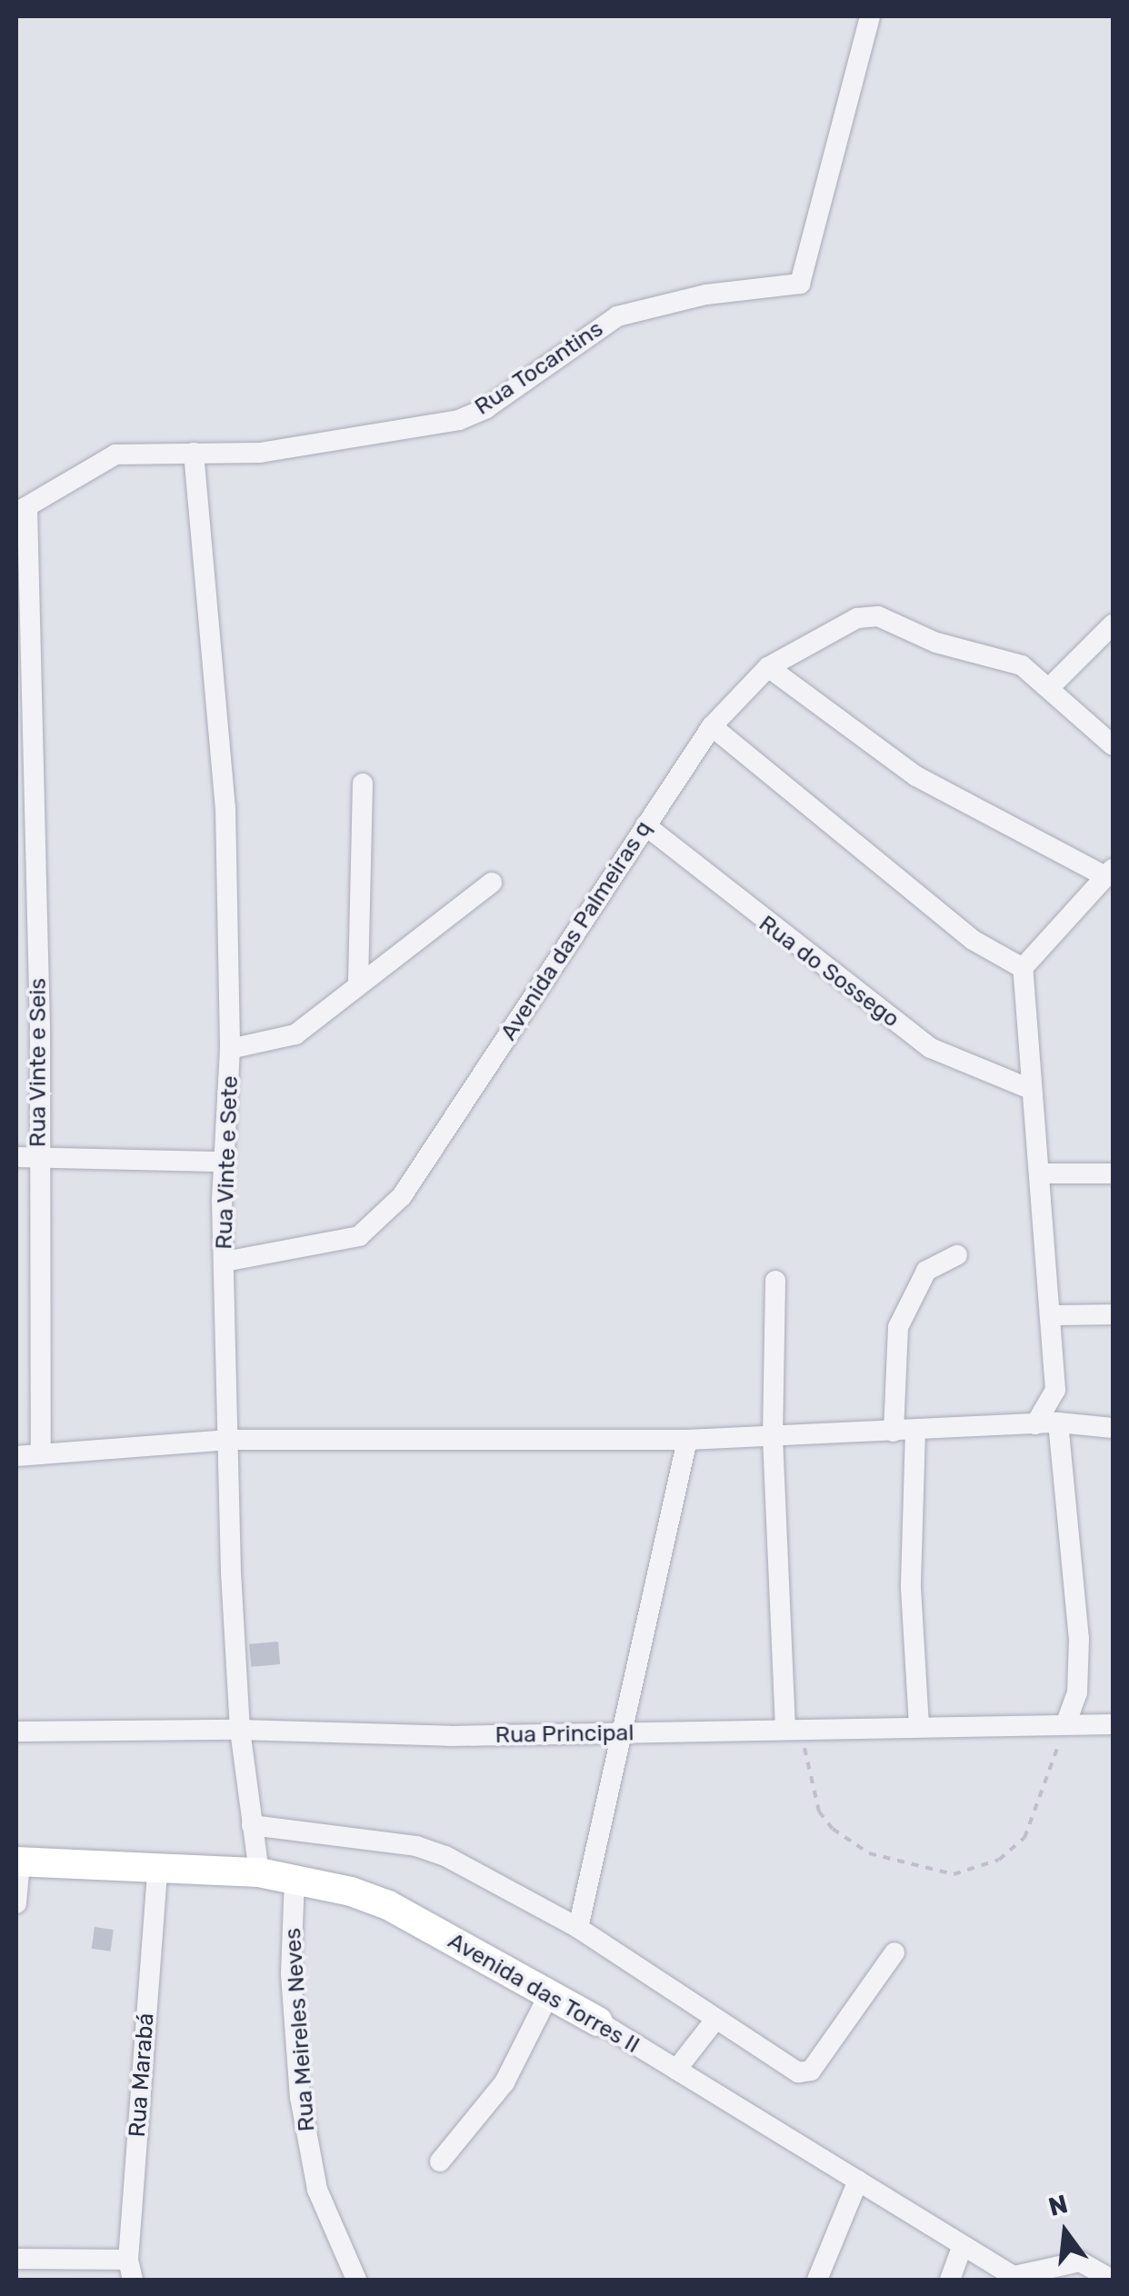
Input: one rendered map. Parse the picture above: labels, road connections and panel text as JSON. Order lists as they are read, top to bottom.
{
  "streets": {
    "street": [
      "Rua Tocantins",
      "Avenida das Palmeiras q",
      "Rua do Sossego",
      "Rua Vinte e Seis",
      "Rua Vinte e Sete",
      "Rua Principal",
      "Avenida das Torres II",
      "Rua Meireles Neves",
      "Rua Marabá"
    ]
  },
  "crossings": [
    ["Rua Tocantins", "Rua Vinte e Seis"],
    ["Rua Tocantins", "Rua Vinte e Sete"],
    ["Avenida das Palmeiras q", "Rua do Sossego"],
    ["Avenida das Palmeiras q", "Rua Vinte e Sete"],
    ["Rua Vinte e Sete", "Rua Principal"],
    ["Rua Vinte e Sete", "Avenida das Torres II"],
    ["Avenida das Torres II", "Rua Meireles Neves"],
    ["Avenida das Torres II", "Rua Marabá"]
  ],
  "north": "top"
}
